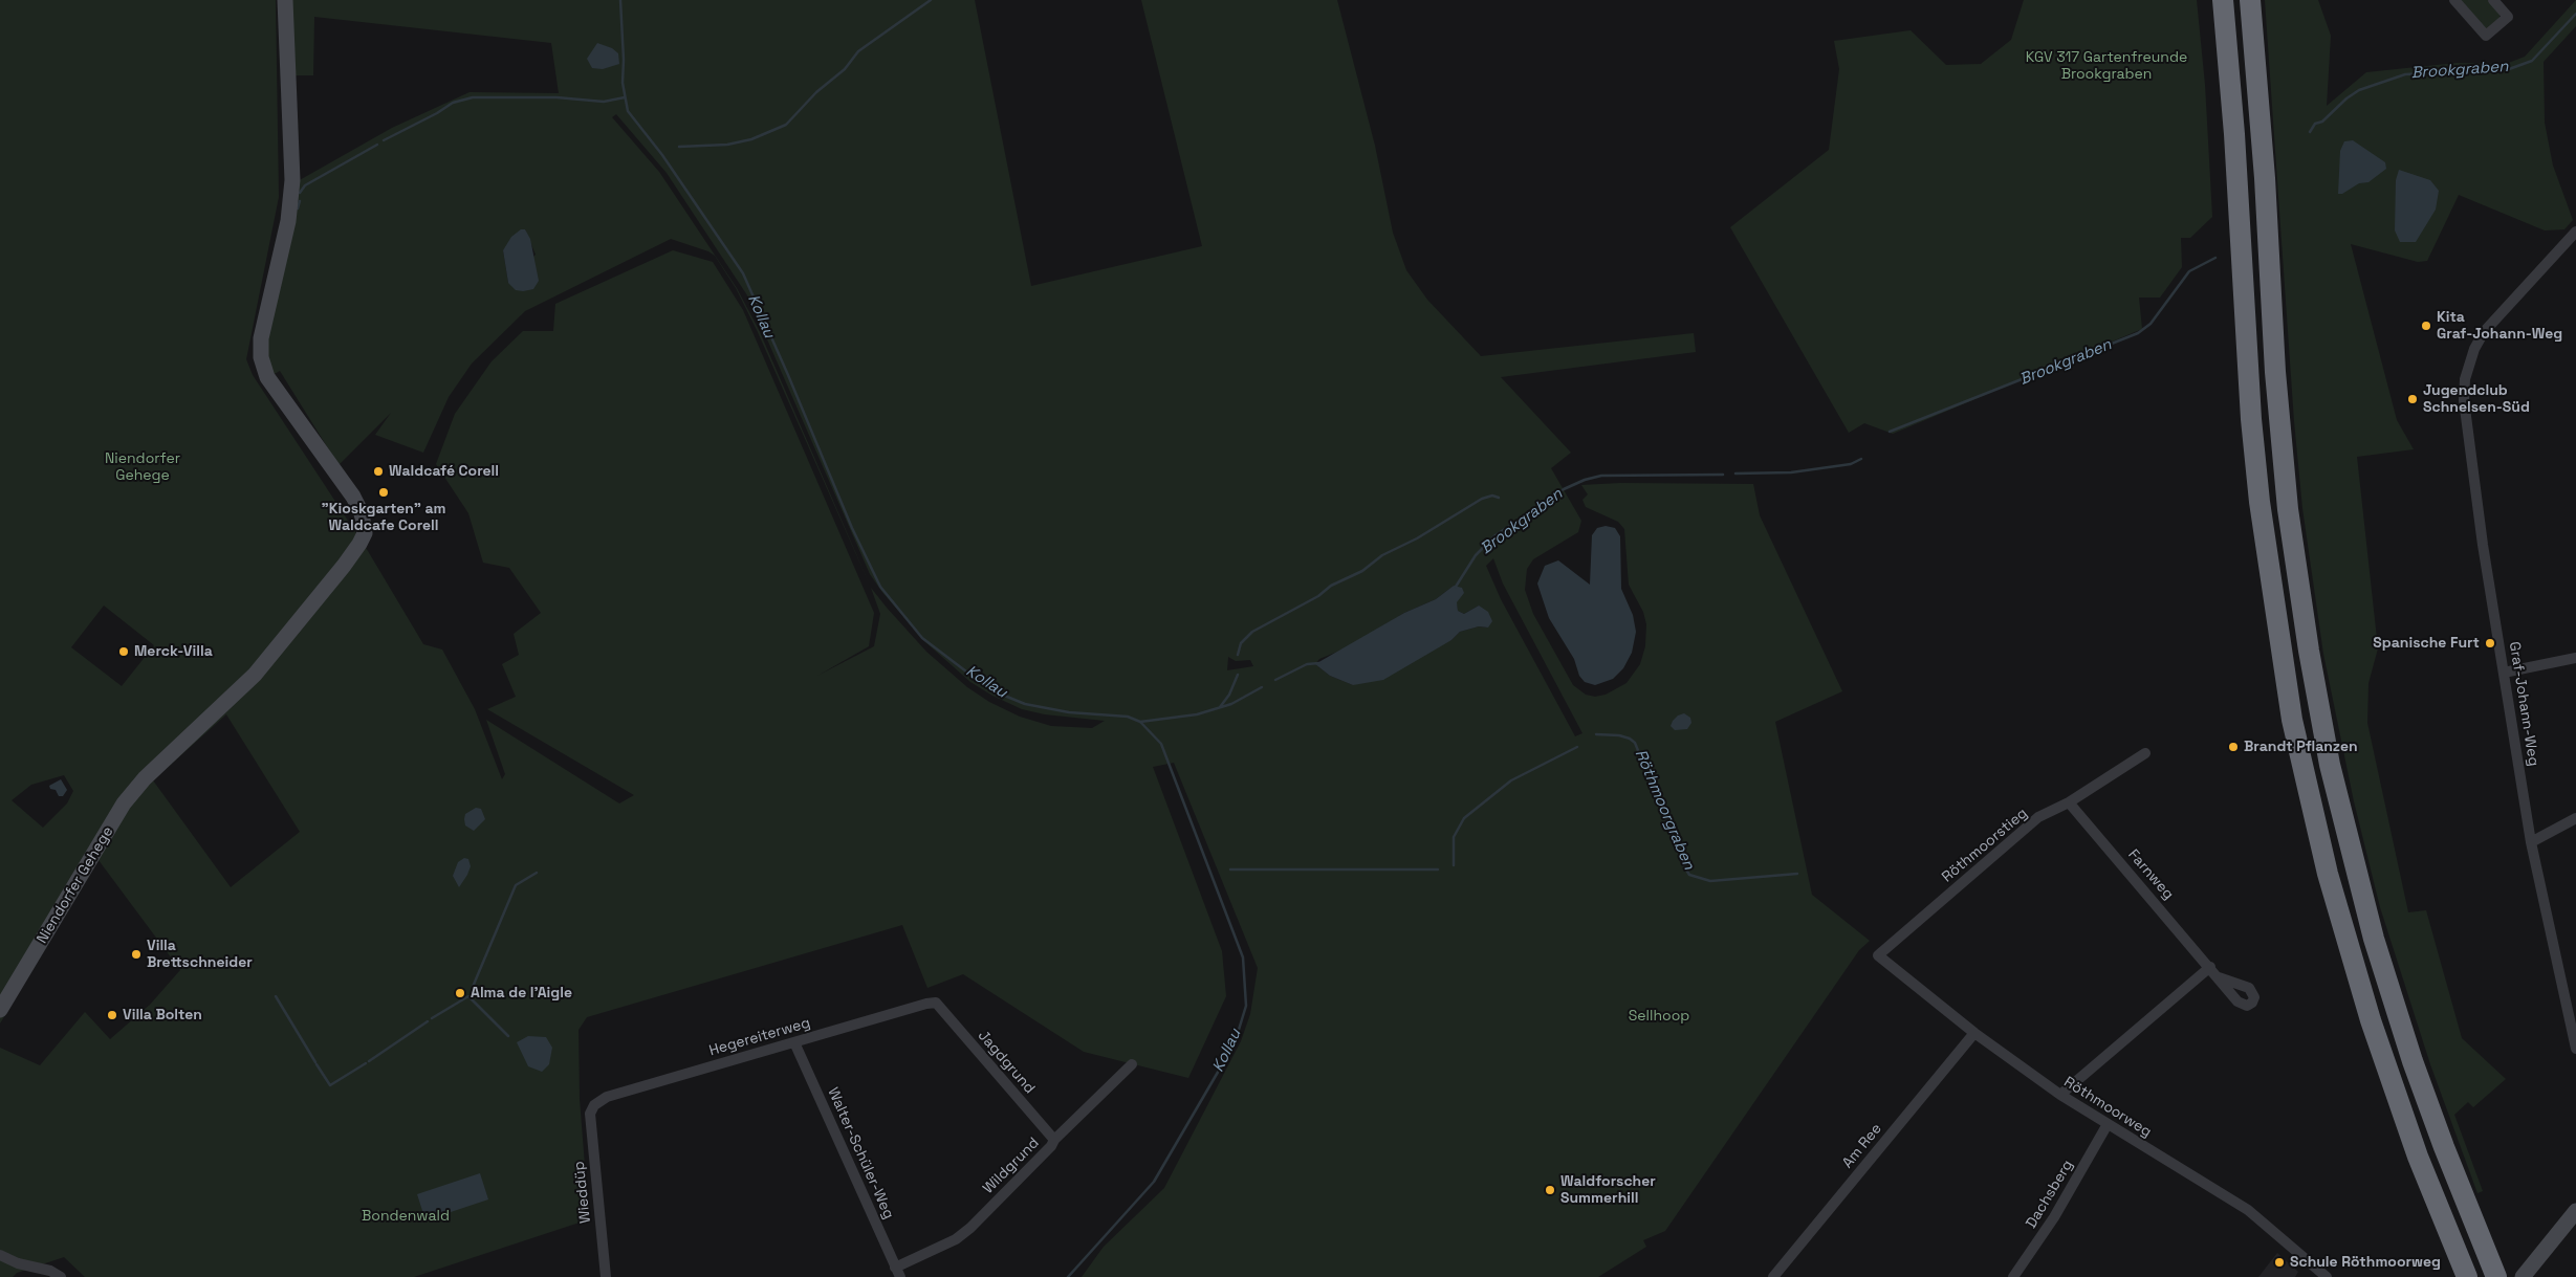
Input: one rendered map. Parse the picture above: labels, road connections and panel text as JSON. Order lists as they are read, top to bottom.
{
  "streets": {
    "street": [
      "Graf-Johann-Weg",
      "Röthmoorstieg",
      "Farnweg",
      "Niendorfer Gehege",
      "Hegereiterweg",
      "Jagdgrund",
      "Röthmoorweg",
      "Am Ree",
      "Walter-Schüler-Weg",
      "Wildgrund",
      "Wieddüp",
      "Dachsberg"
    ]
  },
  "crossings": [
    ["Röthmoorstieg", "Farnweg"],
    ["Röthmoorstieg", "Röthmoorweg"],
    ["Hegereiterweg", "Jagdgrund"],
    ["Hegereiterweg", "Walter-Schüler-Weg"],
    ["Hegereiterweg", "Wieddüp"],
    ["Jagdgrund", "Wildgrund"],
    ["Röthmoorweg", "Am Ree"],
    ["Röthmoorweg", "Dachsberg"],
    ["Walter-Schüler-Weg", "Wildgrund"]
  ],
  "water": ["Brookgraben", "Kollau", "Röthmoorgraben"],
  "parks": [
    "KGV 317 Gartenfreunde Brookgraben",
    "Niendorfer Gehege",
    "Sellhoop",
    "Bondenwald"
  ],
  "places": [
    "Kita Graf-Johann-Weg",
    "Jugendclub Schnelsen-Süd",
    "Waldcafé Corell",
    "\"Kioskgarten\" am Waldcafe Corell",
    "Spanische Furt",
    "Merck-Villa",
    "Brandt Pflanzen",
    "Villa Brettschneider",
    "Alma de l'Aigle",
    "Villa Bolten",
    "Waldforscher Summerhill",
    "Schule Röthmoorweg"
  ]
}
